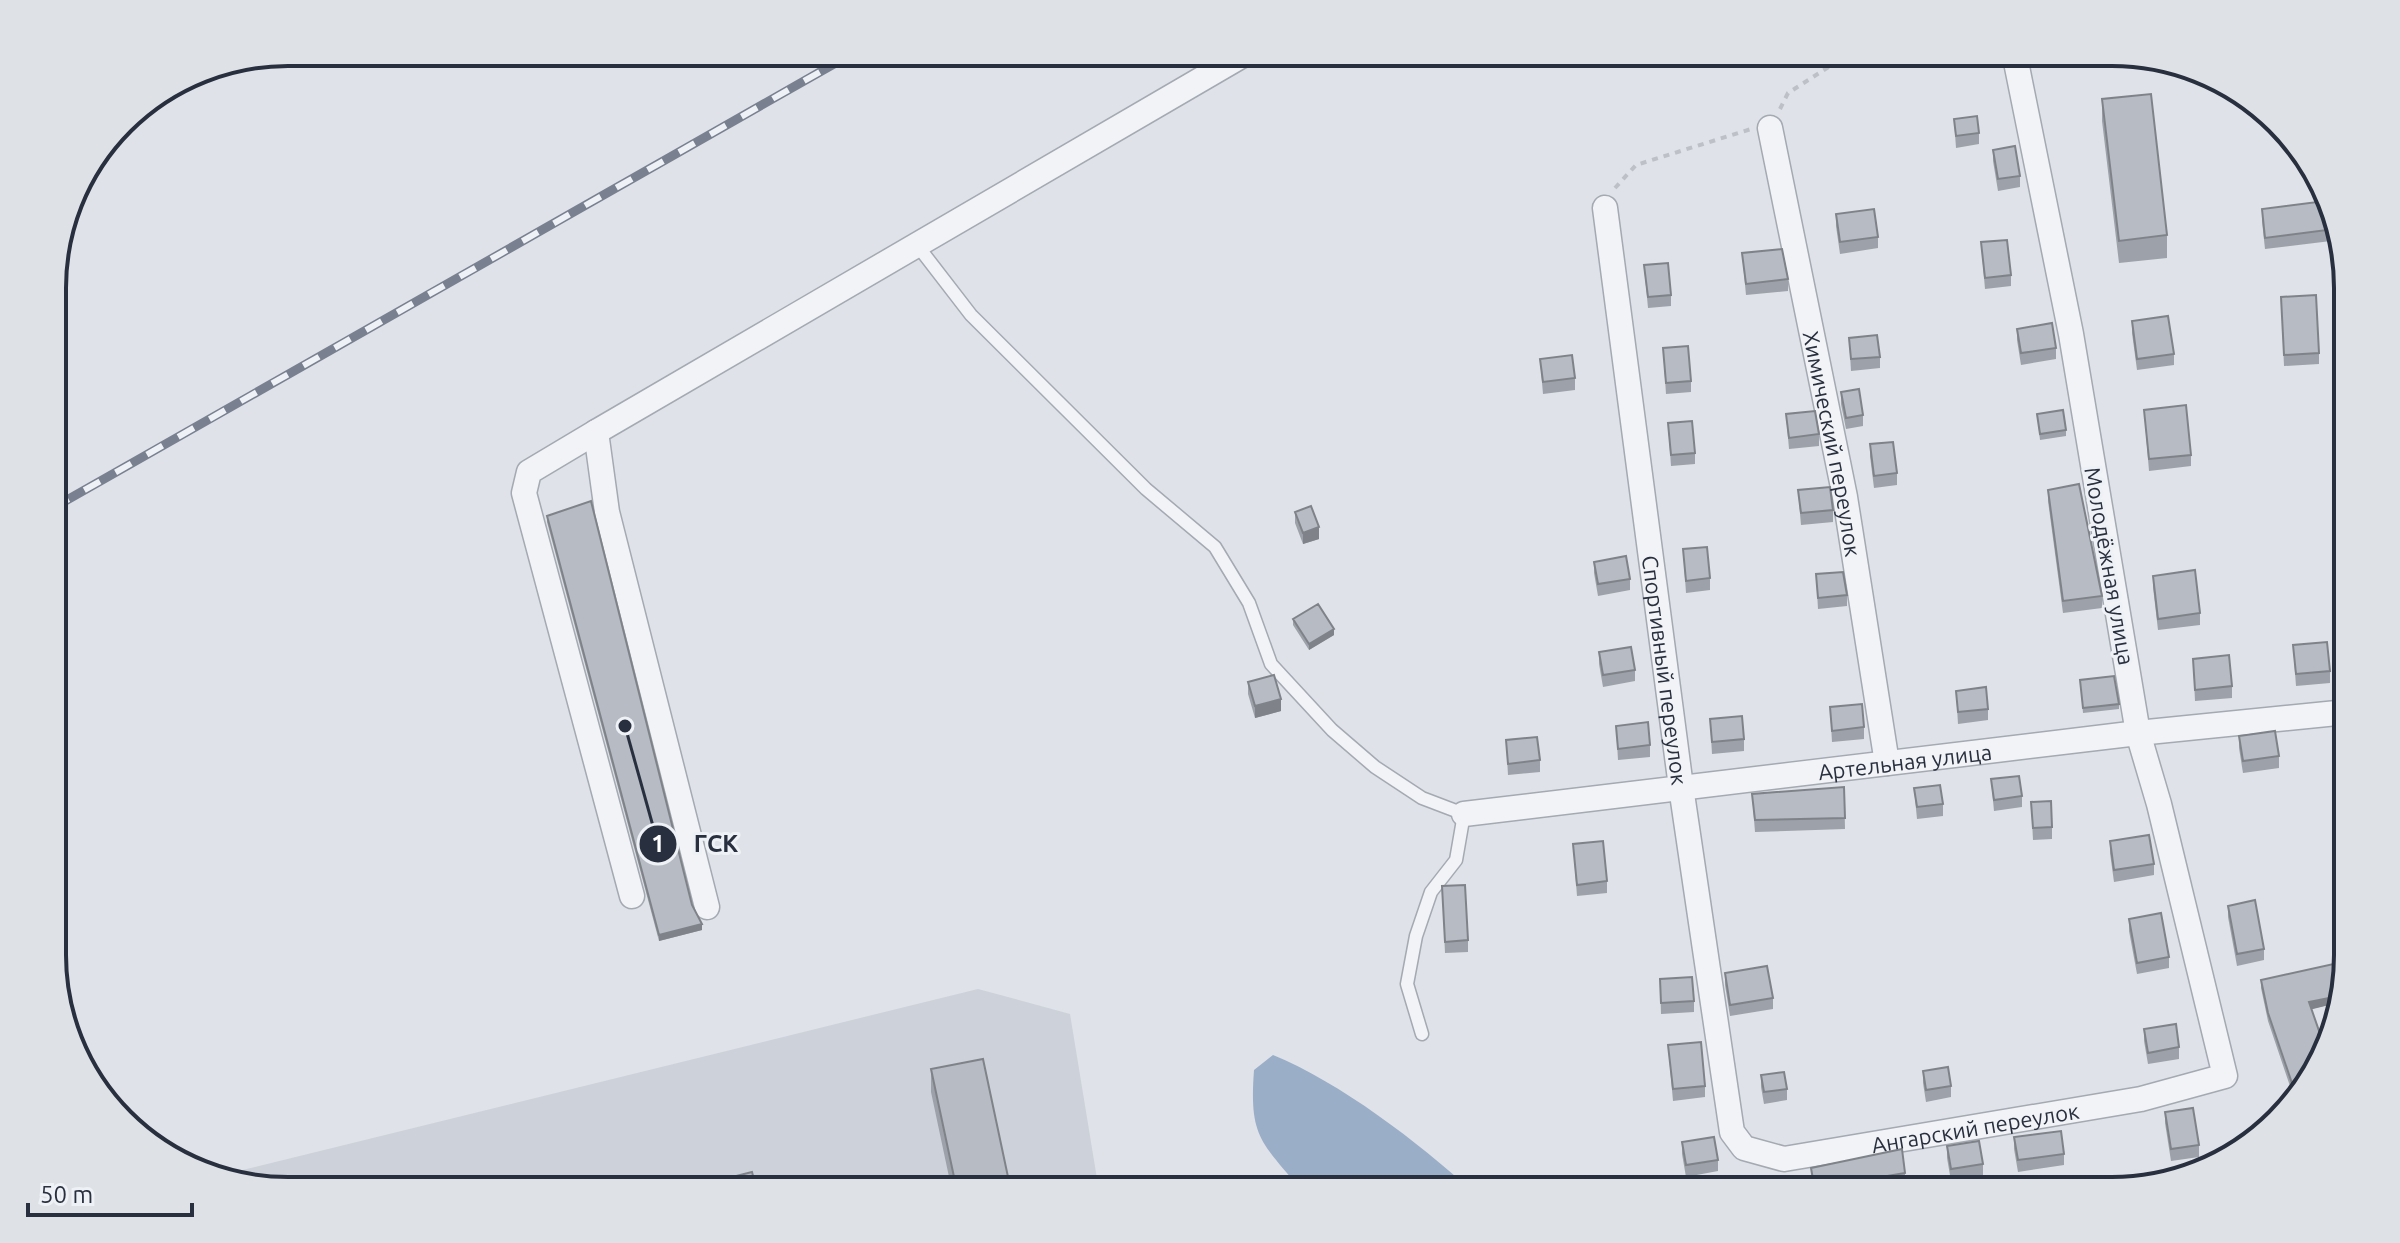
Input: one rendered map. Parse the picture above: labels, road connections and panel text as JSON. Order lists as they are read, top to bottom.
{
  "streets": {
    "street": [
      "Химический переулок",
      "Молодёжная улица",
      "Спортивный переулок",
      "Артельная улица",
      "Ангарский переулок"
    ]
  },
  "crossings": [
    ["Химический переулок", "Артельная улица"],
    ["Молодёжная улица", "Артельная улица"],
    ["Молодёжная улица", "Ангарский переулок"],
    ["Спортивный переулок", "Артельная улица"],
    ["Спортивный переулок", "Ангарский переулок"]
  ],
  "places": ["ГСК"],
  "scale_bar": "50 m"
}
